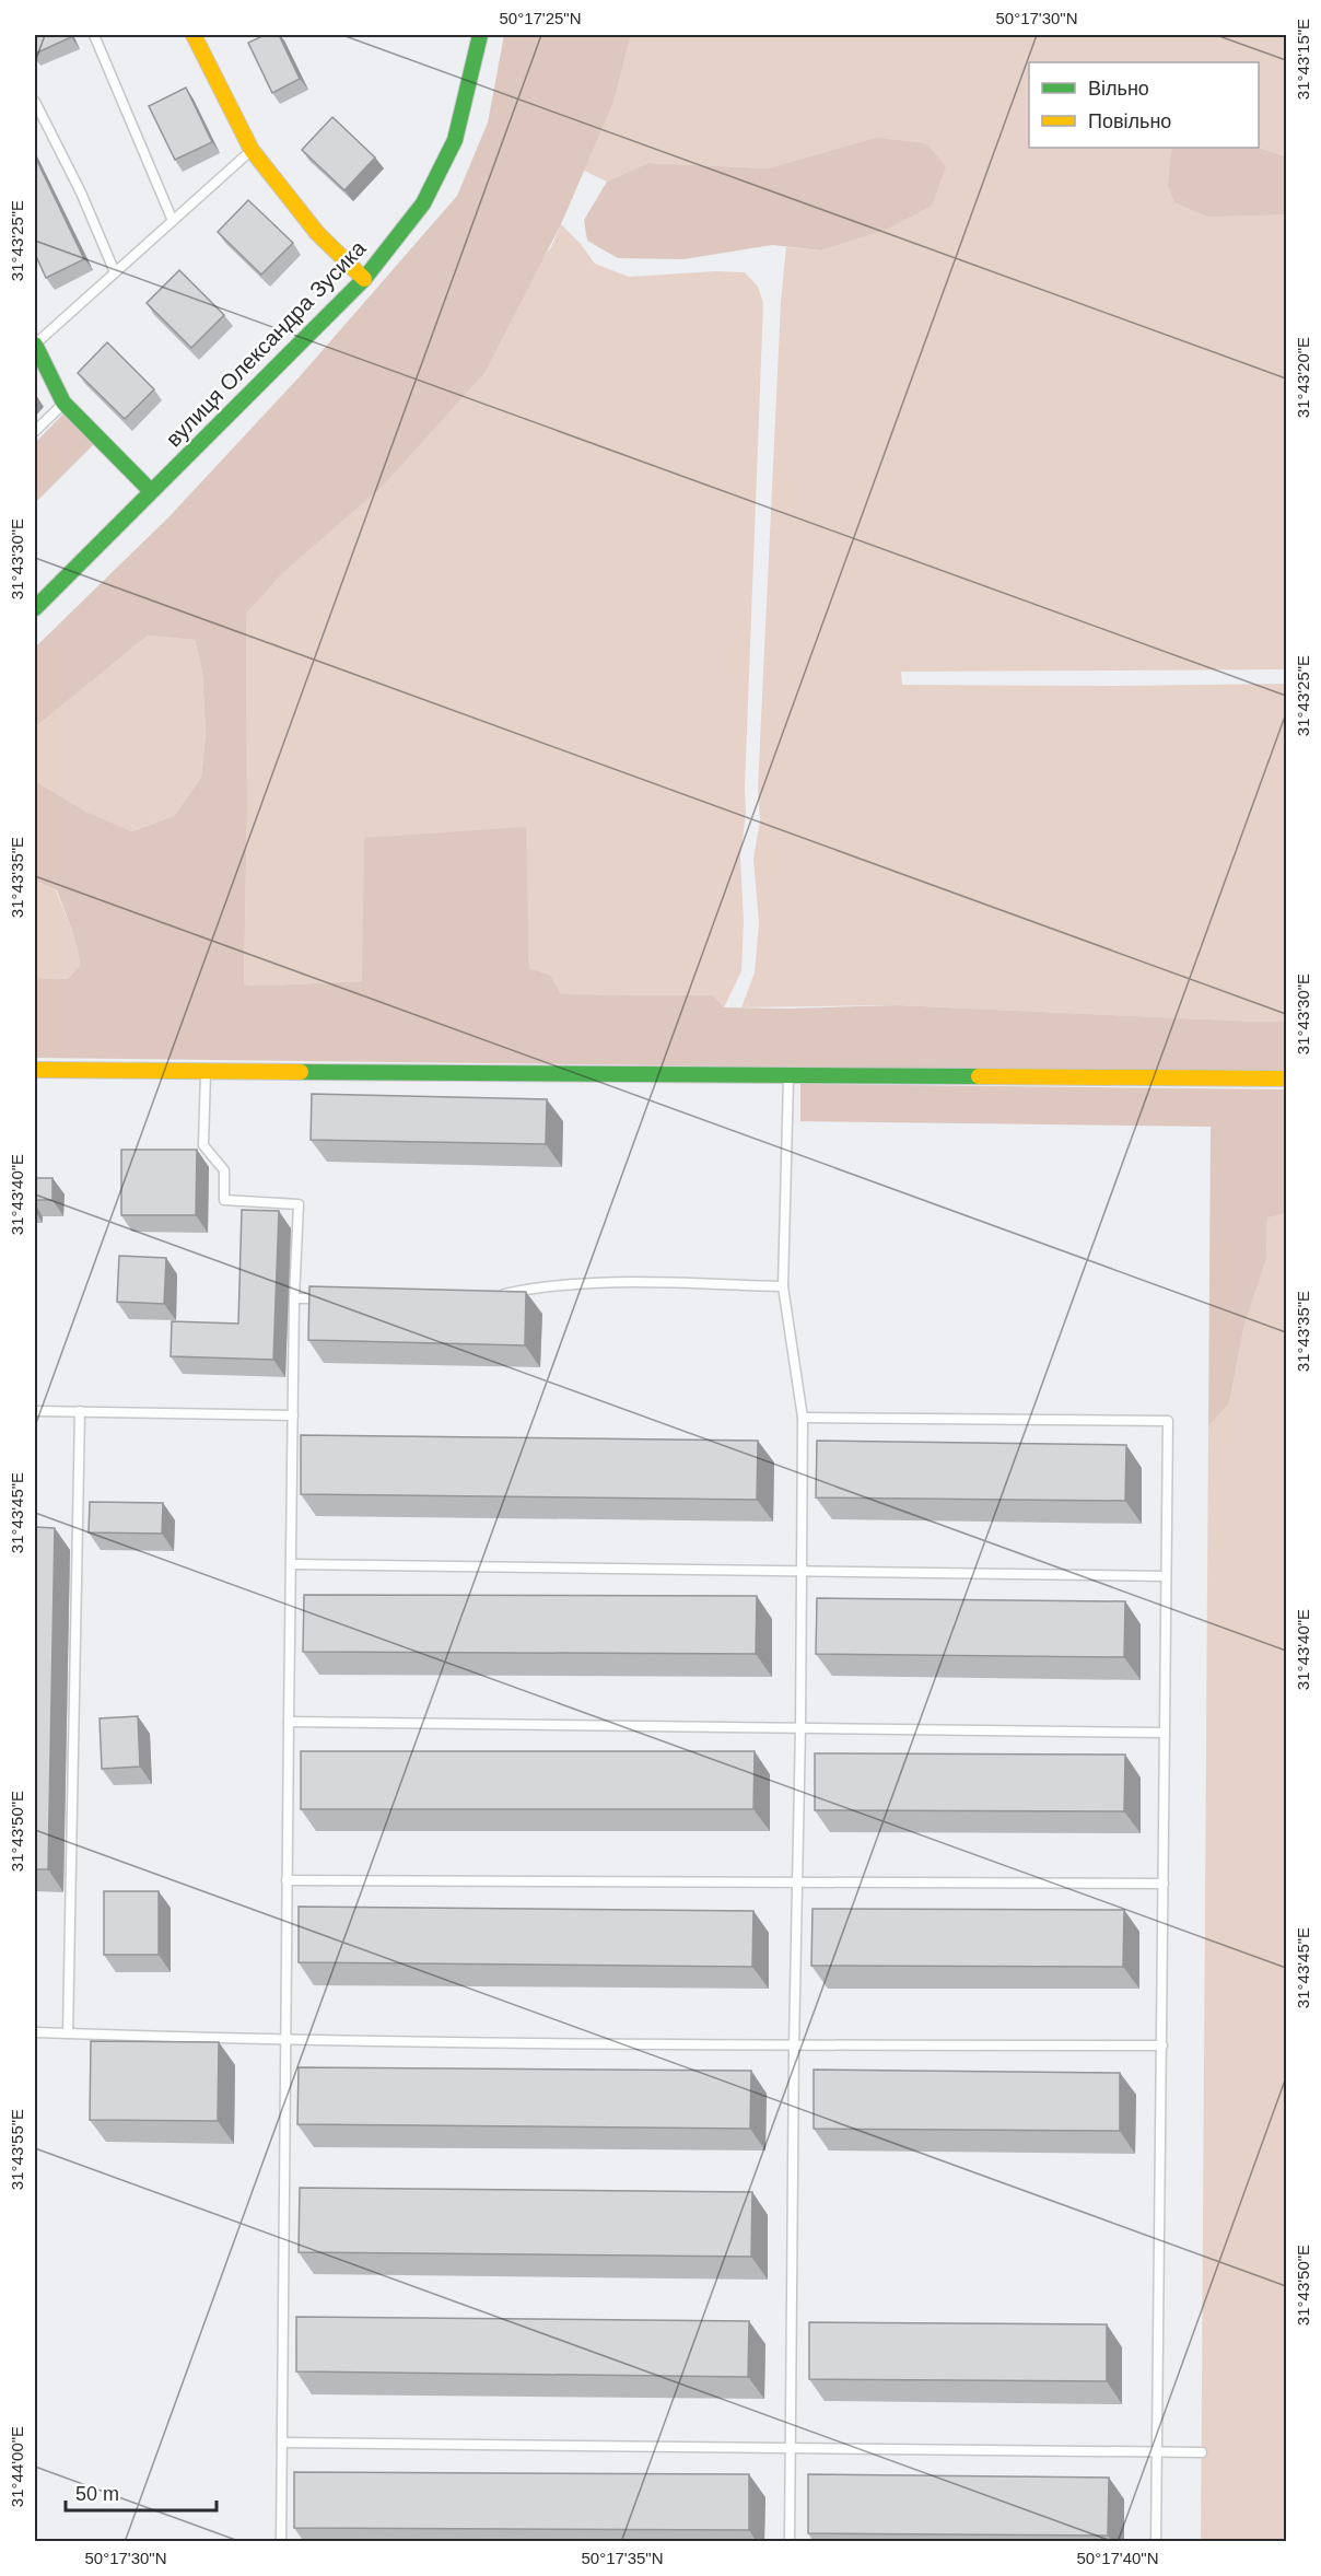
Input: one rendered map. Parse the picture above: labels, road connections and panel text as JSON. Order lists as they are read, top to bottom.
{
  "streets": {
    "street": ["вулиця Олександра Зусика"]
  },
  "legend": ["Вільно", "Повільно"],
  "scale_bar": "50 m",
  "coordinates": [
    "50°17'25\"N",
    "50°17'30\"N",
    "31°43'15\"E",
    "31°43'25\"E",
    "31°43'20\"E",
    "31°43'30\"E",
    "31°43'35\"E",
    "31°43'40\"E",
    "31°43'45\"E",
    "31°43'50\"E",
    "31°43'55\"E",
    "31°44'00\"E",
    "50°17'35\"N",
    "50°17'40\"N"
  ]
}
